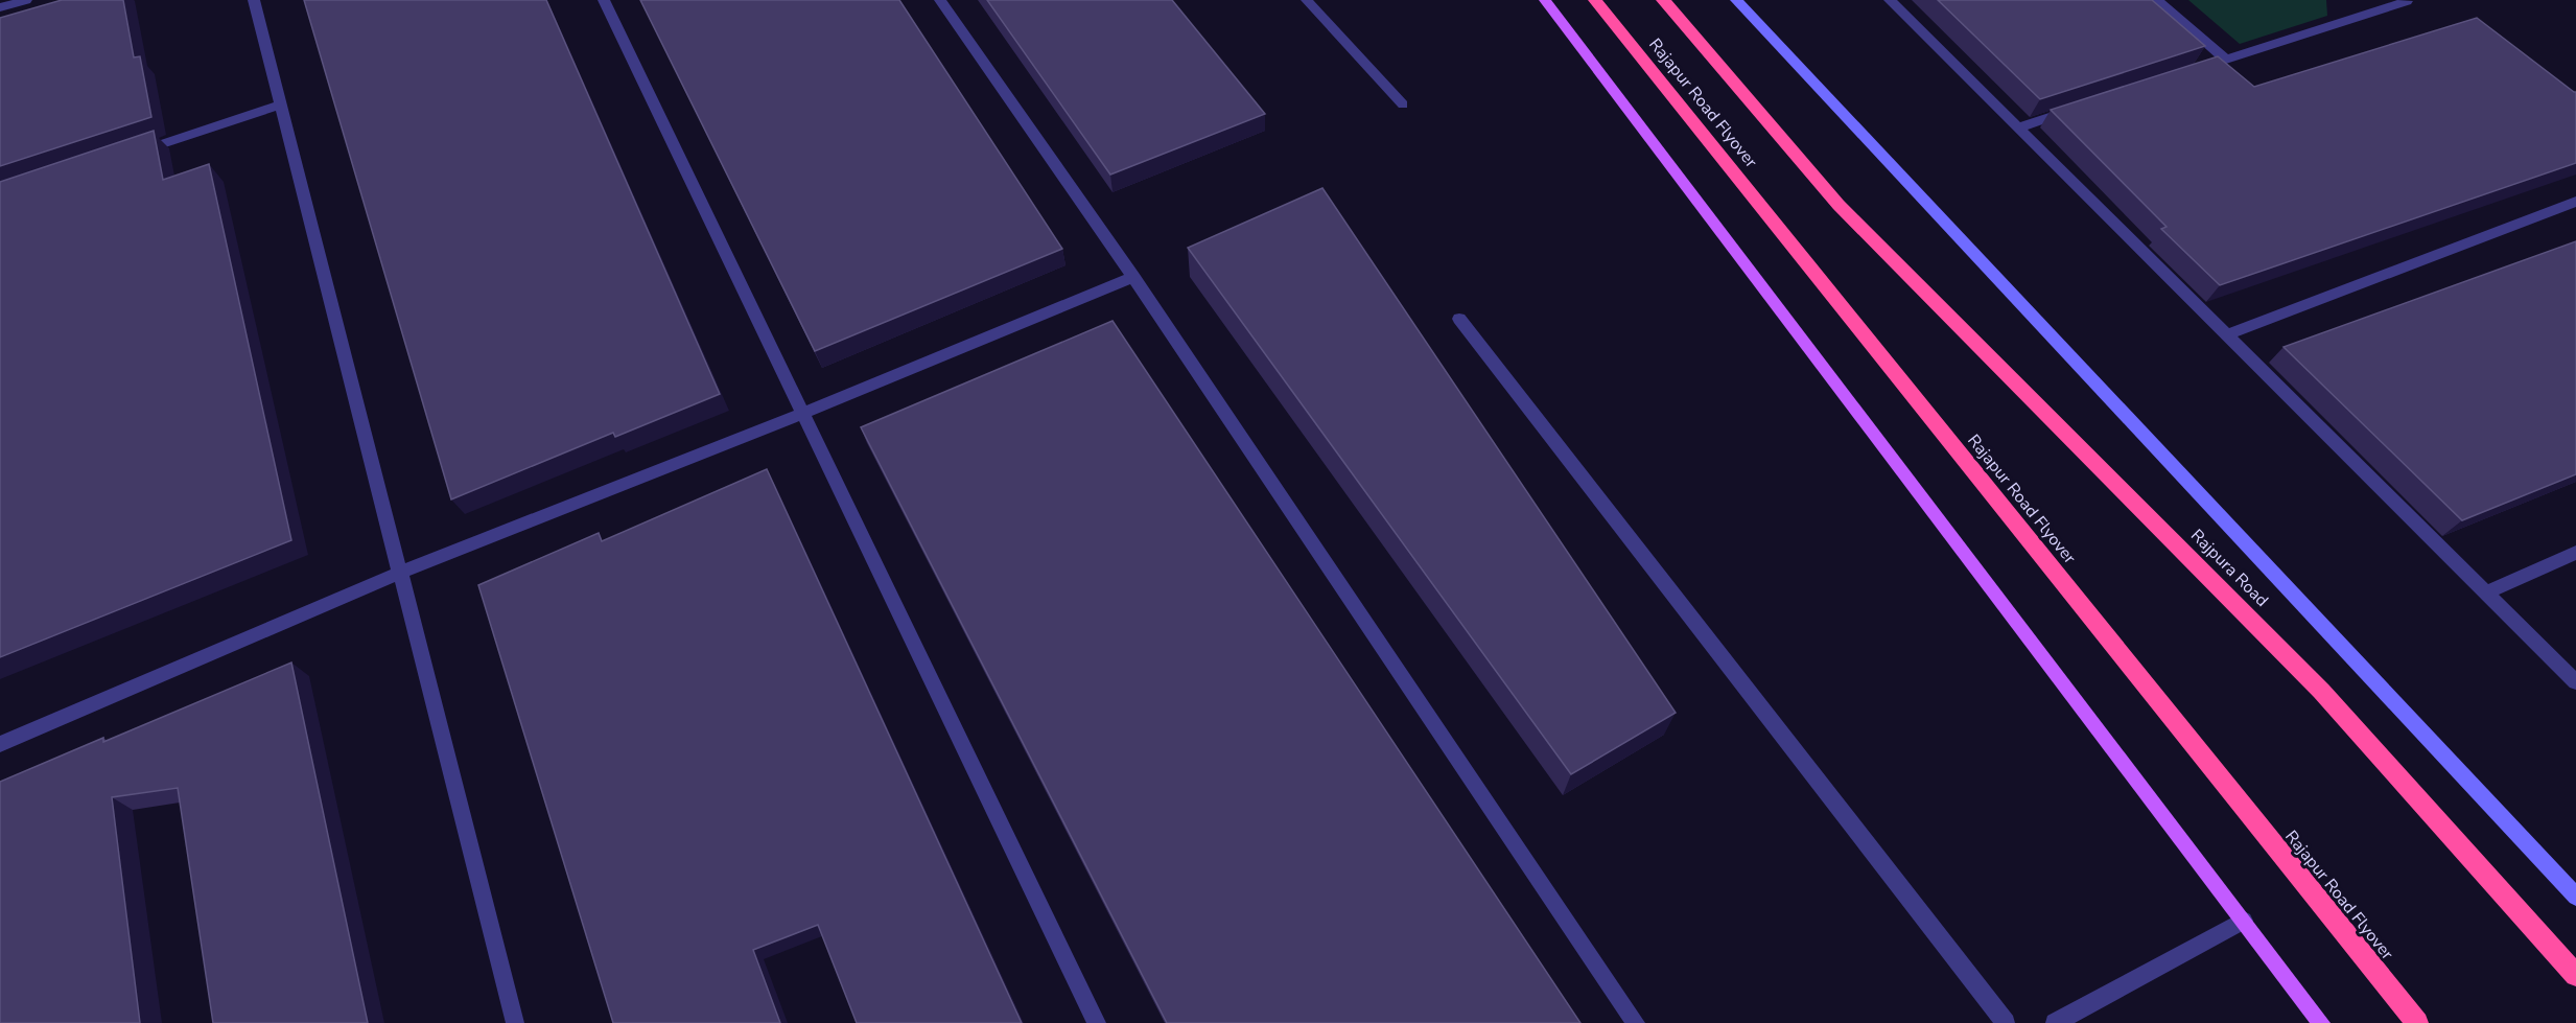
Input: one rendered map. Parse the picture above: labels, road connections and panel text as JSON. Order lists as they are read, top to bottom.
{
  "streets": {
    "highway": ["Rajapur Road Flyover", "Rajpura Road"]
  },
  "crossings": [
    ["Rajapur Road Flyover", "Rajpura Road"]
  ]
}
